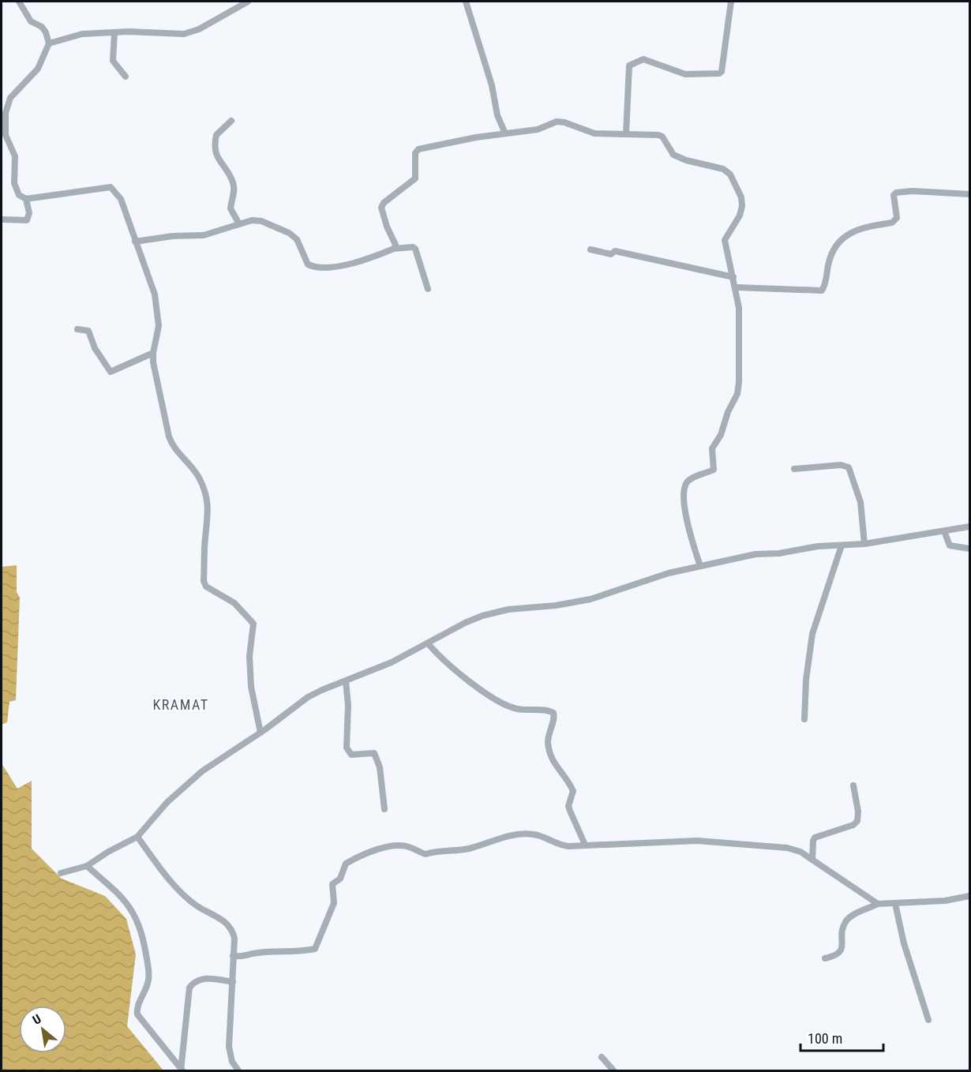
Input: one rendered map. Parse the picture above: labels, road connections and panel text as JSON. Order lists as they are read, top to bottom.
{
  "districts": ["KRAMAT"],
  "scale_bar": "100 m",
  "north": "top left"
}
